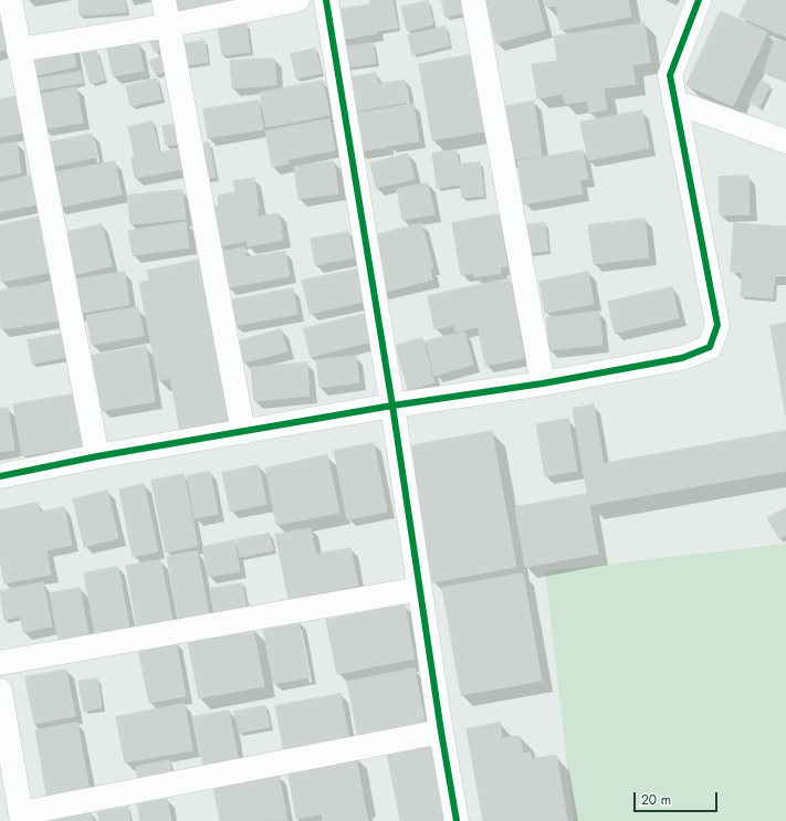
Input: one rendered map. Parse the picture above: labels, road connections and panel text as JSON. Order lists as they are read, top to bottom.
{
  "scale_bar": "20 m"
}
